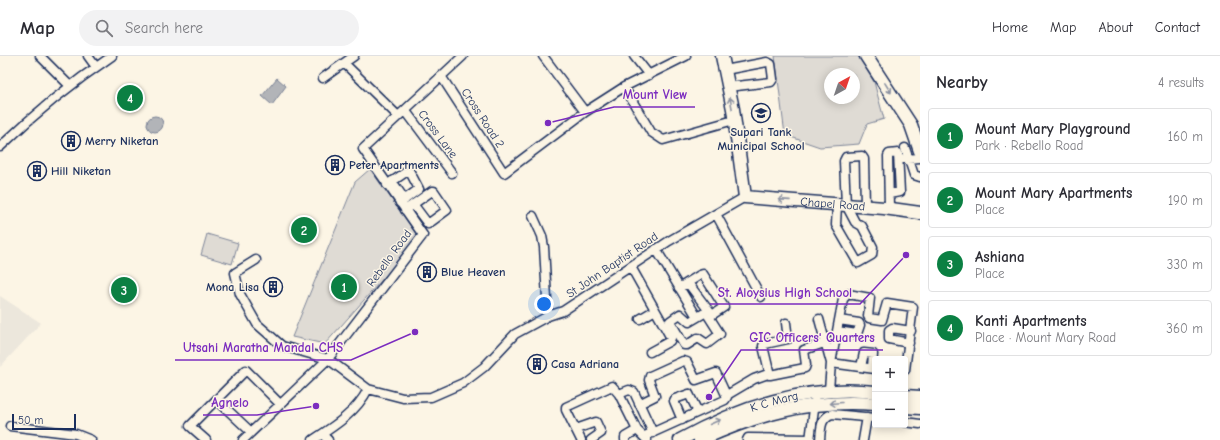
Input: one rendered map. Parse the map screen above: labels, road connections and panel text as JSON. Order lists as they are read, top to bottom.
{
  "streets": {
    "main road": ["Chapel Road", "K C Marg"],
    "street": [
      "Cross Road 2",
      "Cross Lane",
      "Rebello Road",
      "St John Baptist Road"
    ]
  },
  "crossings": [
    ["Chapel Road", "St John Baptist Road"],
    ["Rebello Road", "St John Baptist Road"]
  ],
  "one_way": ["Chapel Road"],
  "places": {
    "school or university": ["Supari Tank Municipal School"],
    "other": [
      "Mount View",
      "St. Aloysius High School",
      "Utsahi Maratha Mandal CHS",
      "GIC Officers' Quarters",
      "Agnelo"
    ],
    "building": [
      "Merry Niketan",
      "Peter Apartments",
      "Hill Niketan",
      "Blue Heaven",
      "Mona Lisa",
      "Casa Adriana"
    ]
  },
  "scale_bar": "50 m",
  "north": "top right",
  "page": {
    "header": "Map",
    "search": "Search here",
    "nav": [
      "Home",
      "Map",
      "About",
      "Contact"
    ],
    "heading": ["Nearby", "4 results"],
    "pins": [
      "4",
      "2",
      "1",
      "3"
    ],
    "list": [
      {
        "mark": "1",
        "name": "Mount Mary Playground",
        "note": "Park · Rebello Road",
        "value": "160 m"
      },
      {
        "mark": "2",
        "name": "Mount Mary Apartments",
        "note": "Place",
        "value": "190 m"
      },
      {
        "mark": "3",
        "name": "Ashiana",
        "note": "Place",
        "value": "330 m"
      },
      {
        "mark": "4",
        "name": "Kanti Apartments",
        "note": "Place · Mount Mary Road",
        "value": "360 m"
      }
    ],
    "map_buttons": ["+", "−"],
    "scale": "50 m"
  }
}
